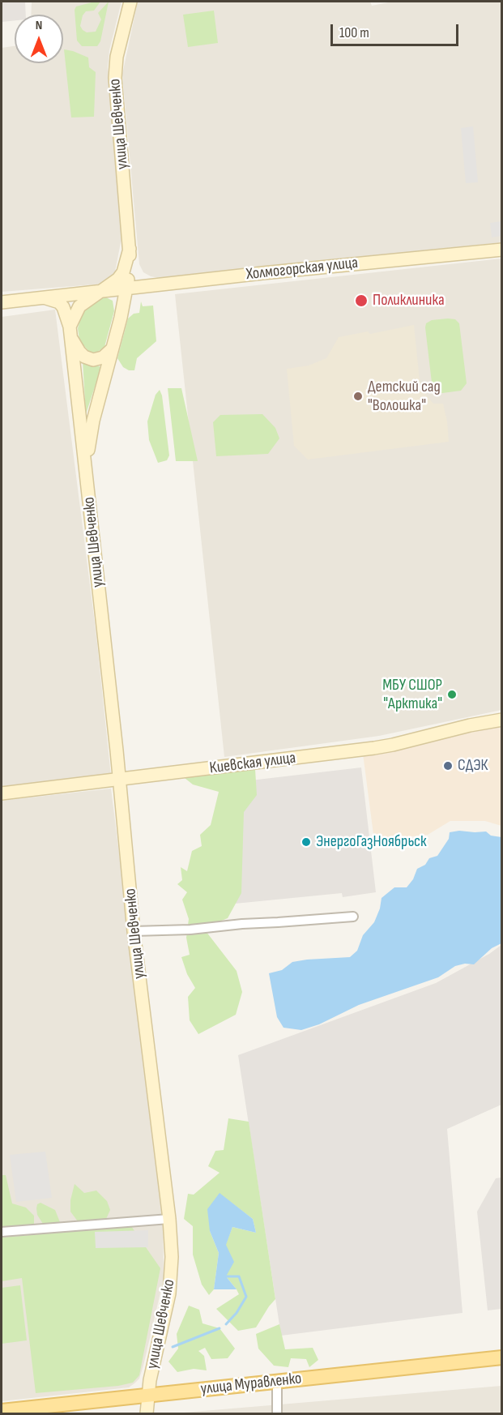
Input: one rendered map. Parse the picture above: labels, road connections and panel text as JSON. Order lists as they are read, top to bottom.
{
  "streets": {
    "main road": ["улица Муравленко"],
    "street": ["улица Шевченко", "Холмогорская улица", "Киевская улица"]
  },
  "crossings": [
    ["улица Шевченко", "Киевская улица"],
    ["улица Шевченко", "улица Муравленко"]
  ],
  "places": [
    "Поликлиника",
    "Детский сад \"Волошка\"",
    "МБУ СШОР \"Арктика\"",
    "СДЭК",
    "ЭнергоГазНоябрьск"
  ],
  "scale_bar": "100 m",
  "north": "top"
}
